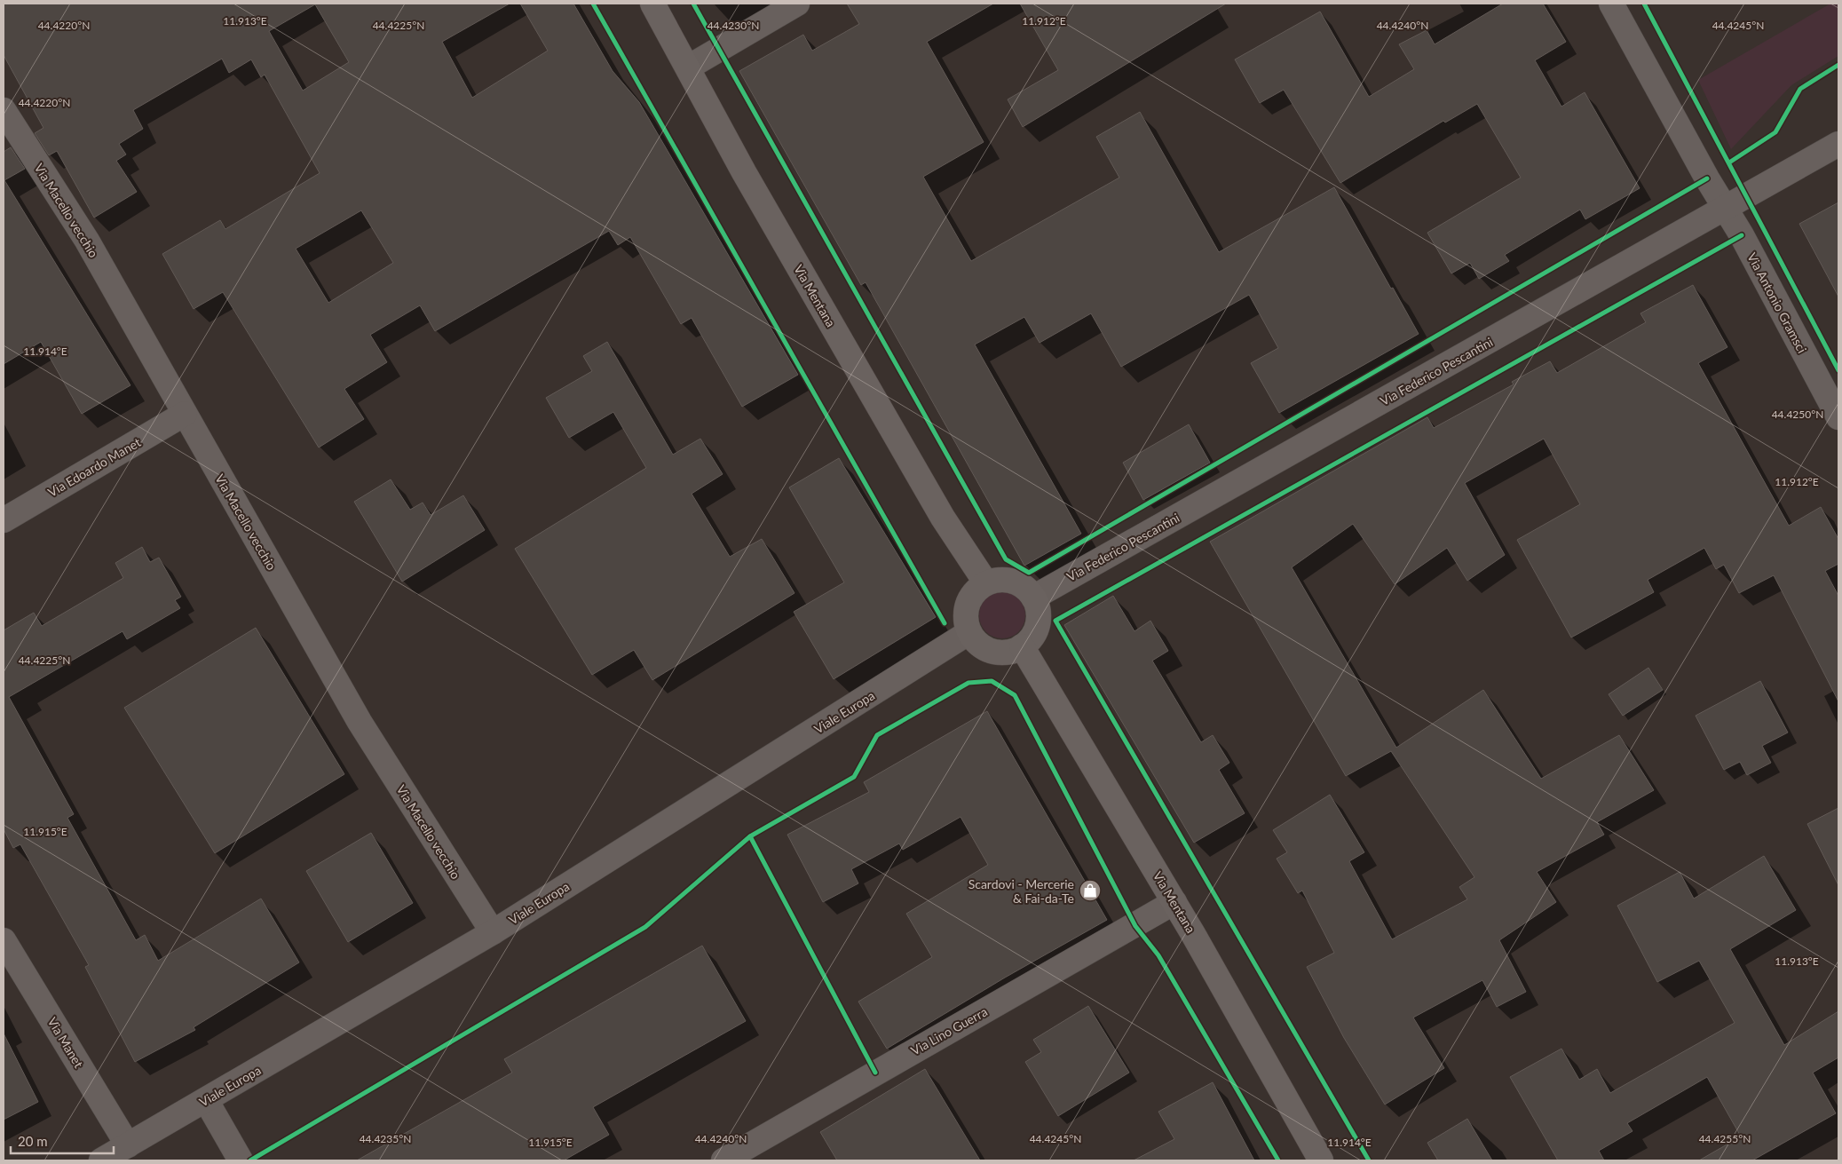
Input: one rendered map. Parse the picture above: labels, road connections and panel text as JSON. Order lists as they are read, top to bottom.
{
  "streets": {
    "main road": ["Via Mentana"],
    "street": [
      "Via Macello vecchio",
      "Via Antonio Gramsci",
      "Via Federico Pescantini",
      "Via Edoardo Manet",
      "Viale Europa",
      "Via Lino Guerra",
      "Via Manet"
    ]
  },
  "crossings": [
    ["Via Macello vecchio", "Via Edoardo Manet"],
    ["Via Macello vecchio", "Viale Europa"],
    ["Via Mentana", "Via Federico Pescantini"],
    ["Via Mentana", "Viale Europa"],
    ["Via Mentana", "Via Lino Guerra"],
    ["Via Antonio Gramsci", "Via Federico Pescantini"],
    ["Via Federico Pescantini", "Viale Europa"],
    ["Viale Europa", "Via Manet"]
  ],
  "places": {
    "shop": ["Scardovi - Mercerie & Fai-da-Te"]
  },
  "scale_bar": "20 m",
  "coordinates": [
    "11.913°E",
    "11.912°E",
    "44.4230°N",
    "44.4240°N",
    "44.4245°N",
    "44.4220°N",
    "44.4225°N",
    "11.914°E",
    "44.4250°N",
    "11.915°E",
    "44.4235°N",
    "44.4255°N"
  ]
}
